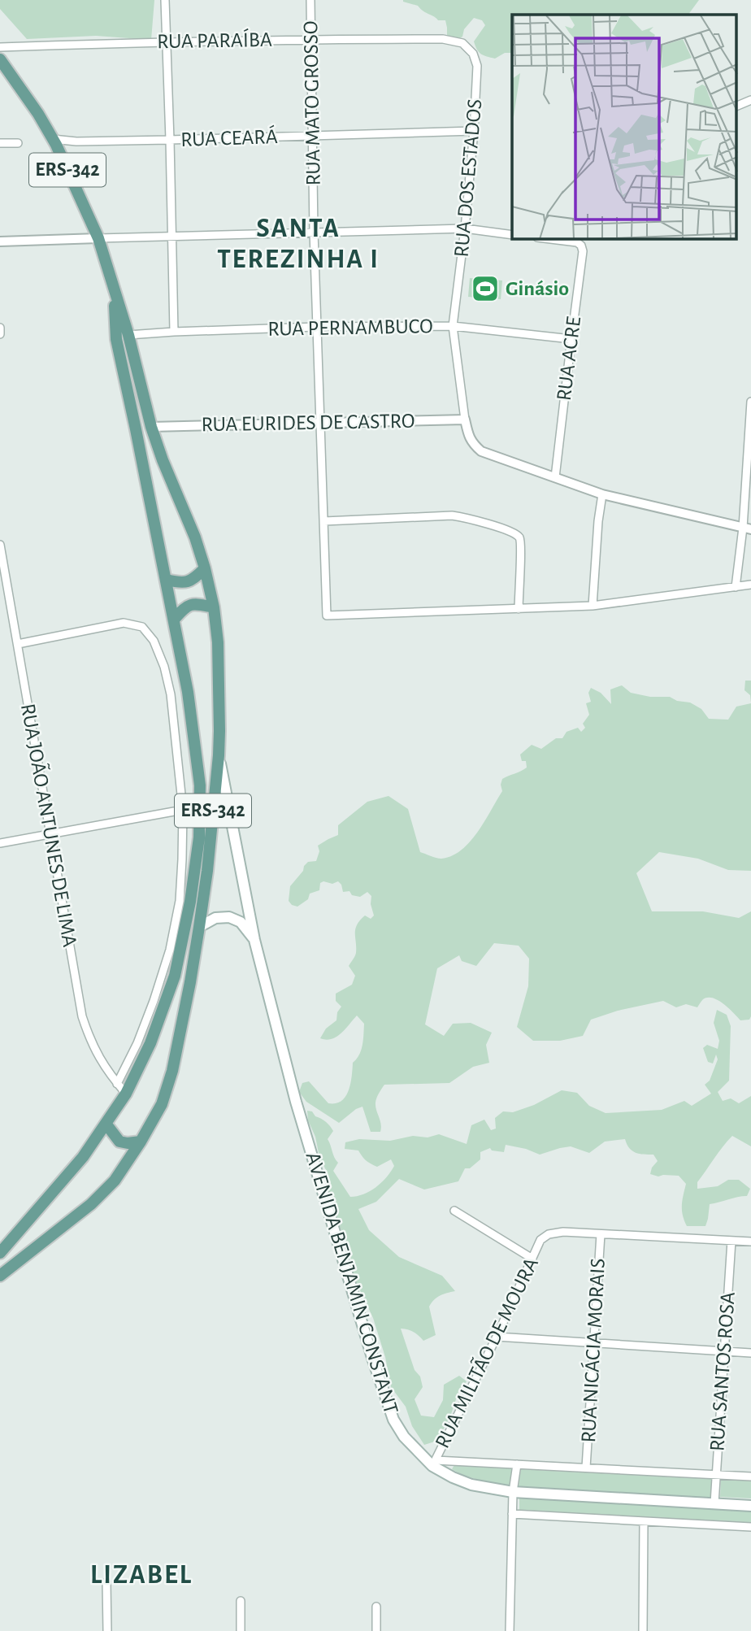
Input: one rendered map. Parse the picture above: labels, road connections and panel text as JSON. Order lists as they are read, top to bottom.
{
  "streets": {
    "main road": ["ERS-342", "AVENIDA BENJAMIN CONSTANT"],
    "street": [
      "RUA PARAÍBA",
      "RUA MATO GROSSO",
      "RUA CEARÁ",
      "RUA DOS ESTADOS",
      "RUA PERNAMBUCO",
      "RUA ACRE",
      "RUA EURIDES DE CASTRO",
      "RUA JOÃO ANTUNES DE LIMA",
      "RUA NICÁCIA MORAIS",
      "RUA MILITÃO DE MOURA",
      "RUA SANTOS ROSA"
    ]
  },
  "crossings": [
    ["RUA PARAÍBA", "RUA MATO GROSSO"],
    ["RUA PARAÍBA", "RUA DOS ESTADOS"],
    ["RUA MATO GROSSO", "RUA CEARÁ"],
    ["RUA MATO GROSSO", "RUA PERNAMBUCO"],
    ["RUA MATO GROSSO", "RUA EURIDES DE CASTRO"],
    ["RUA CEARÁ", "ERS-342"],
    ["RUA CEARÁ", "RUA DOS ESTADOS"],
    ["ERS-342", "RUA PERNAMBUCO"],
    ["ERS-342", "RUA EURIDES DE CASTRO"],
    ["ERS-342", "RUA JOÃO ANTUNES DE LIMA"],
    ["ERS-342", "AVENIDA BENJAMIN CONSTANT"],
    ["RUA DOS ESTADOS", "RUA PERNAMBUCO"],
    ["RUA DOS ESTADOS", "RUA EURIDES DE CASTRO"],
    ["RUA PERNAMBUCO", "RUA ACRE"],
    ["AVENIDA BENJAMIN CONSTANT", "RUA MILITÃO DE MOURA"],
    ["AVENIDA BENJAMIN CONSTANT", "RUA SANTOS ROSA"],
    ["RUA NICÁCIA MORAIS", "RUA MILITÃO DE MOURA"]
  ],
  "districts": ["SANTA TEREZINHA I", "LIZABEL"],
  "places": {
    "sports": ["Ginásio"]
  }
}
